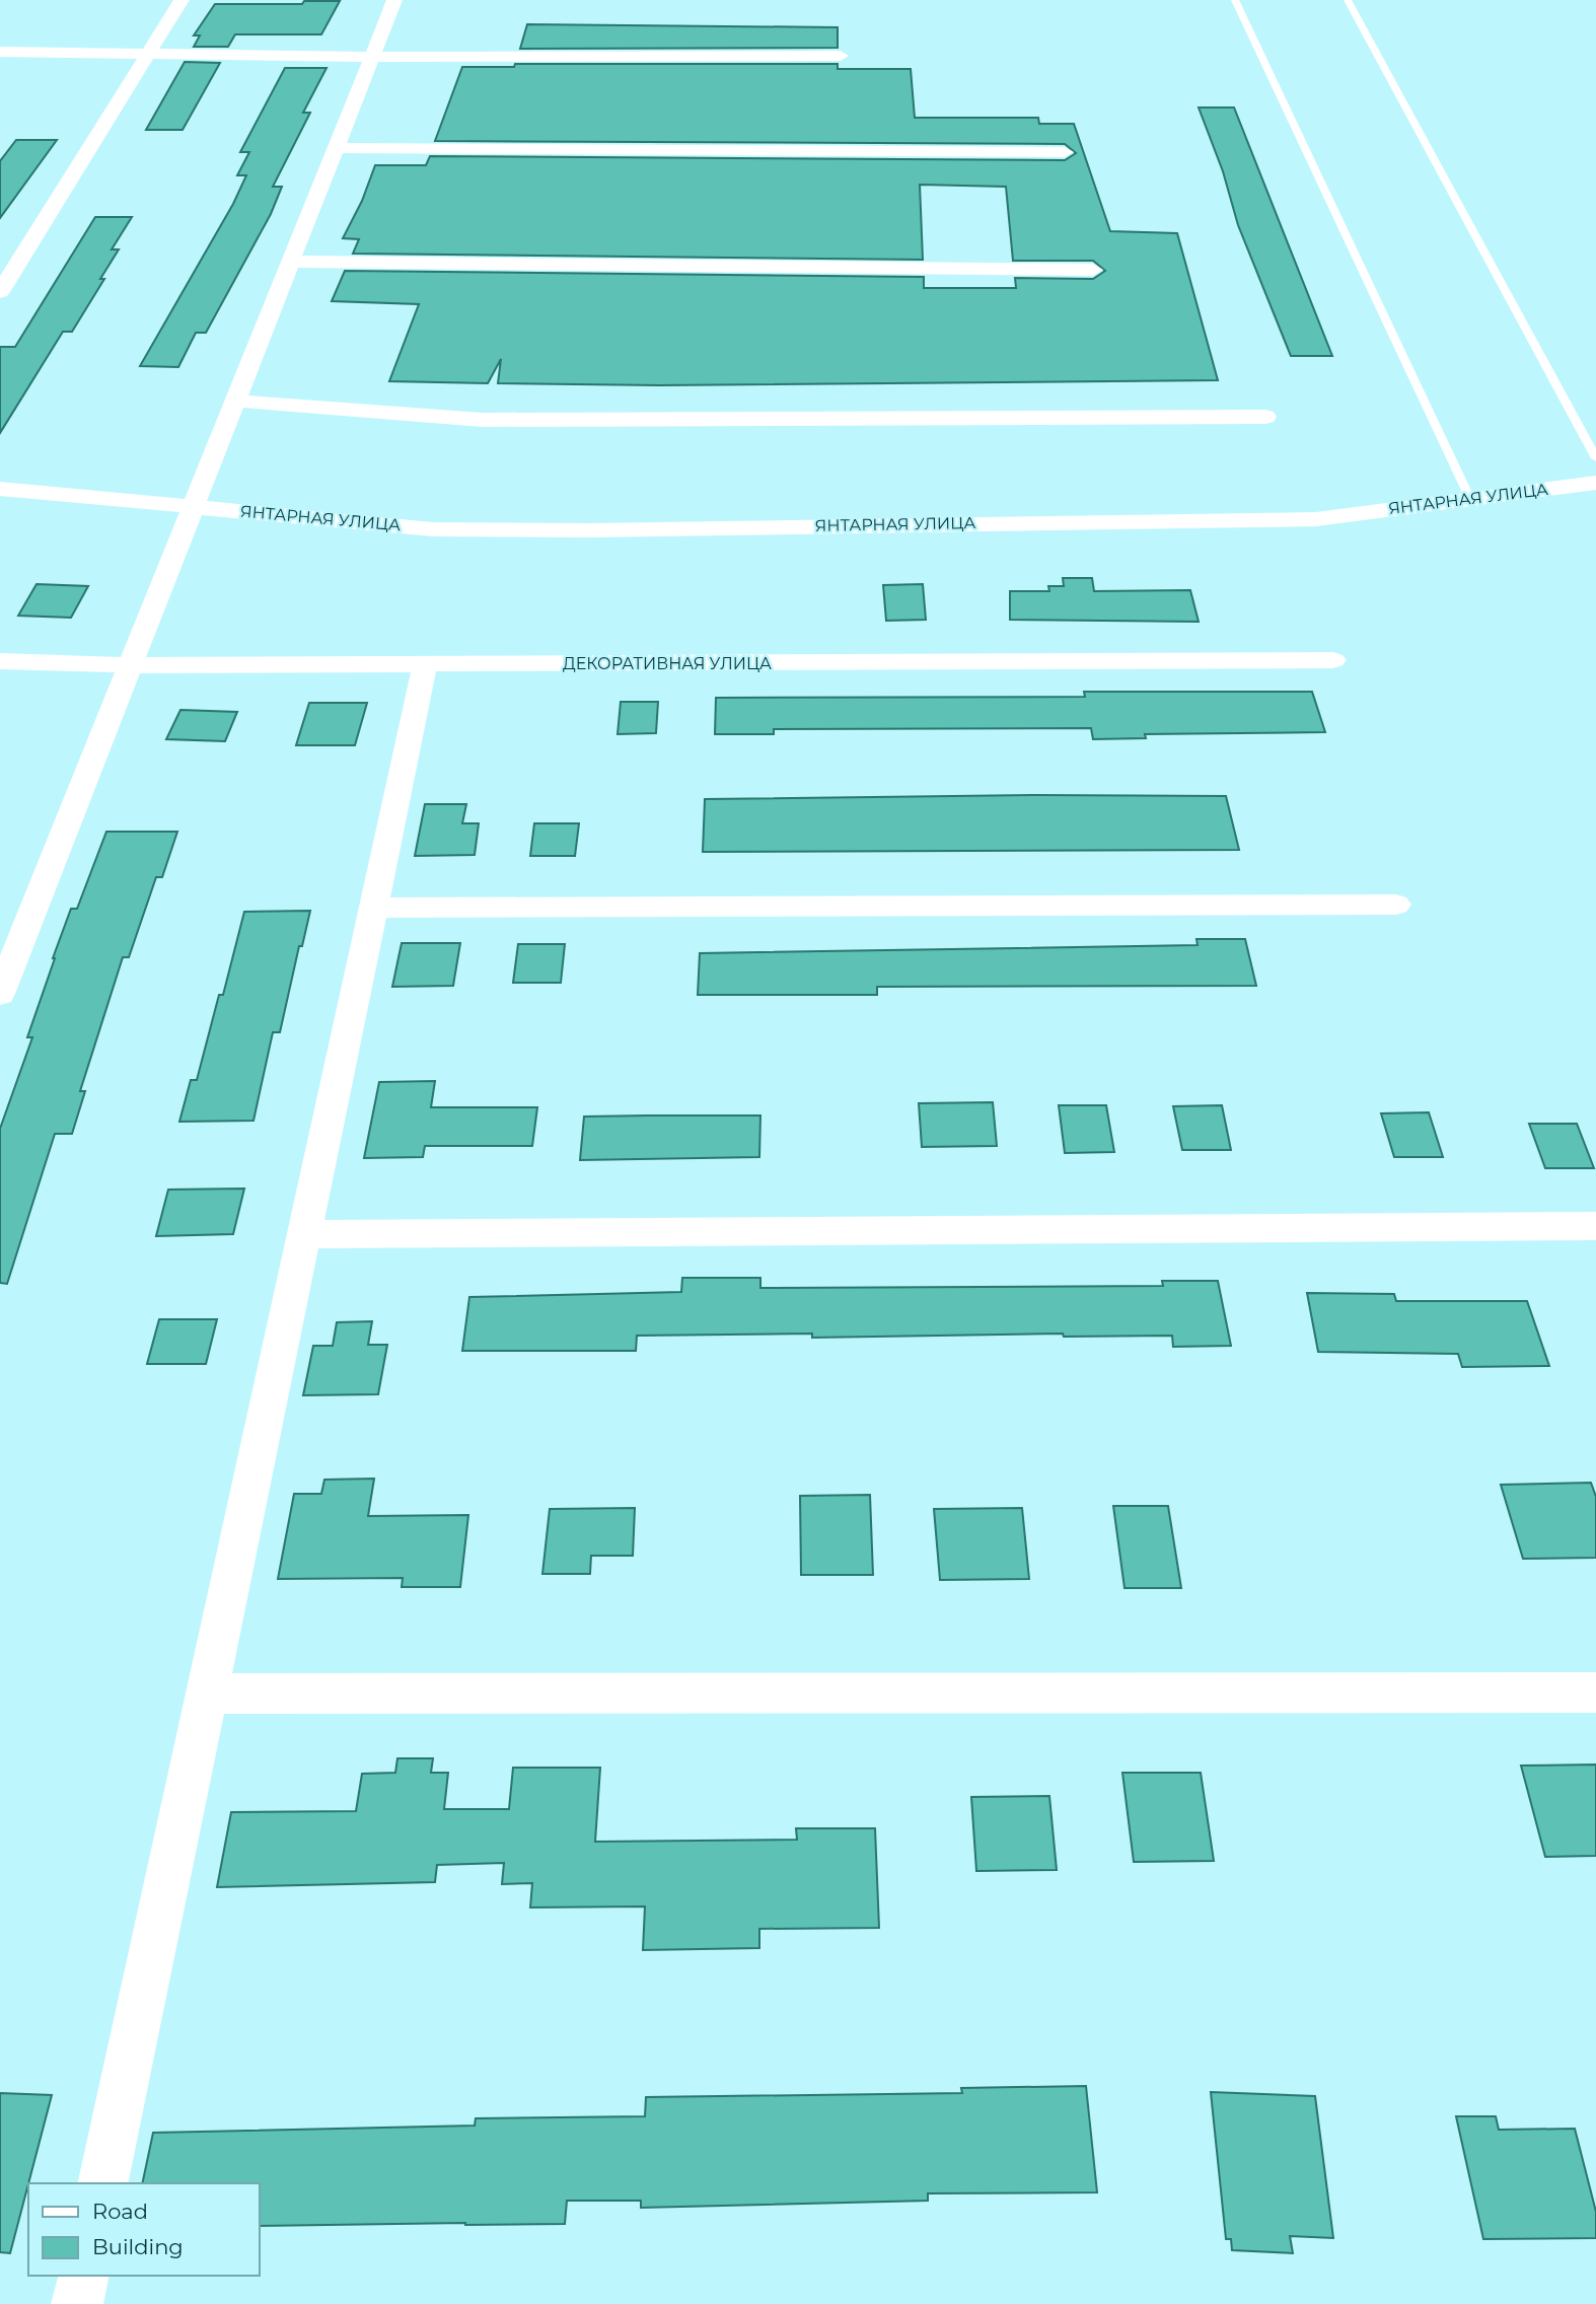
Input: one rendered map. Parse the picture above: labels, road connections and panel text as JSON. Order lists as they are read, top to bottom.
{
  "streets": {
    "street": ["ЯНТАРНАЯ УЛИЦА", "ДЕКОРАТИВНАЯ УЛИЦА"]
  },
  "legend": ["Road", "Building"]
}
